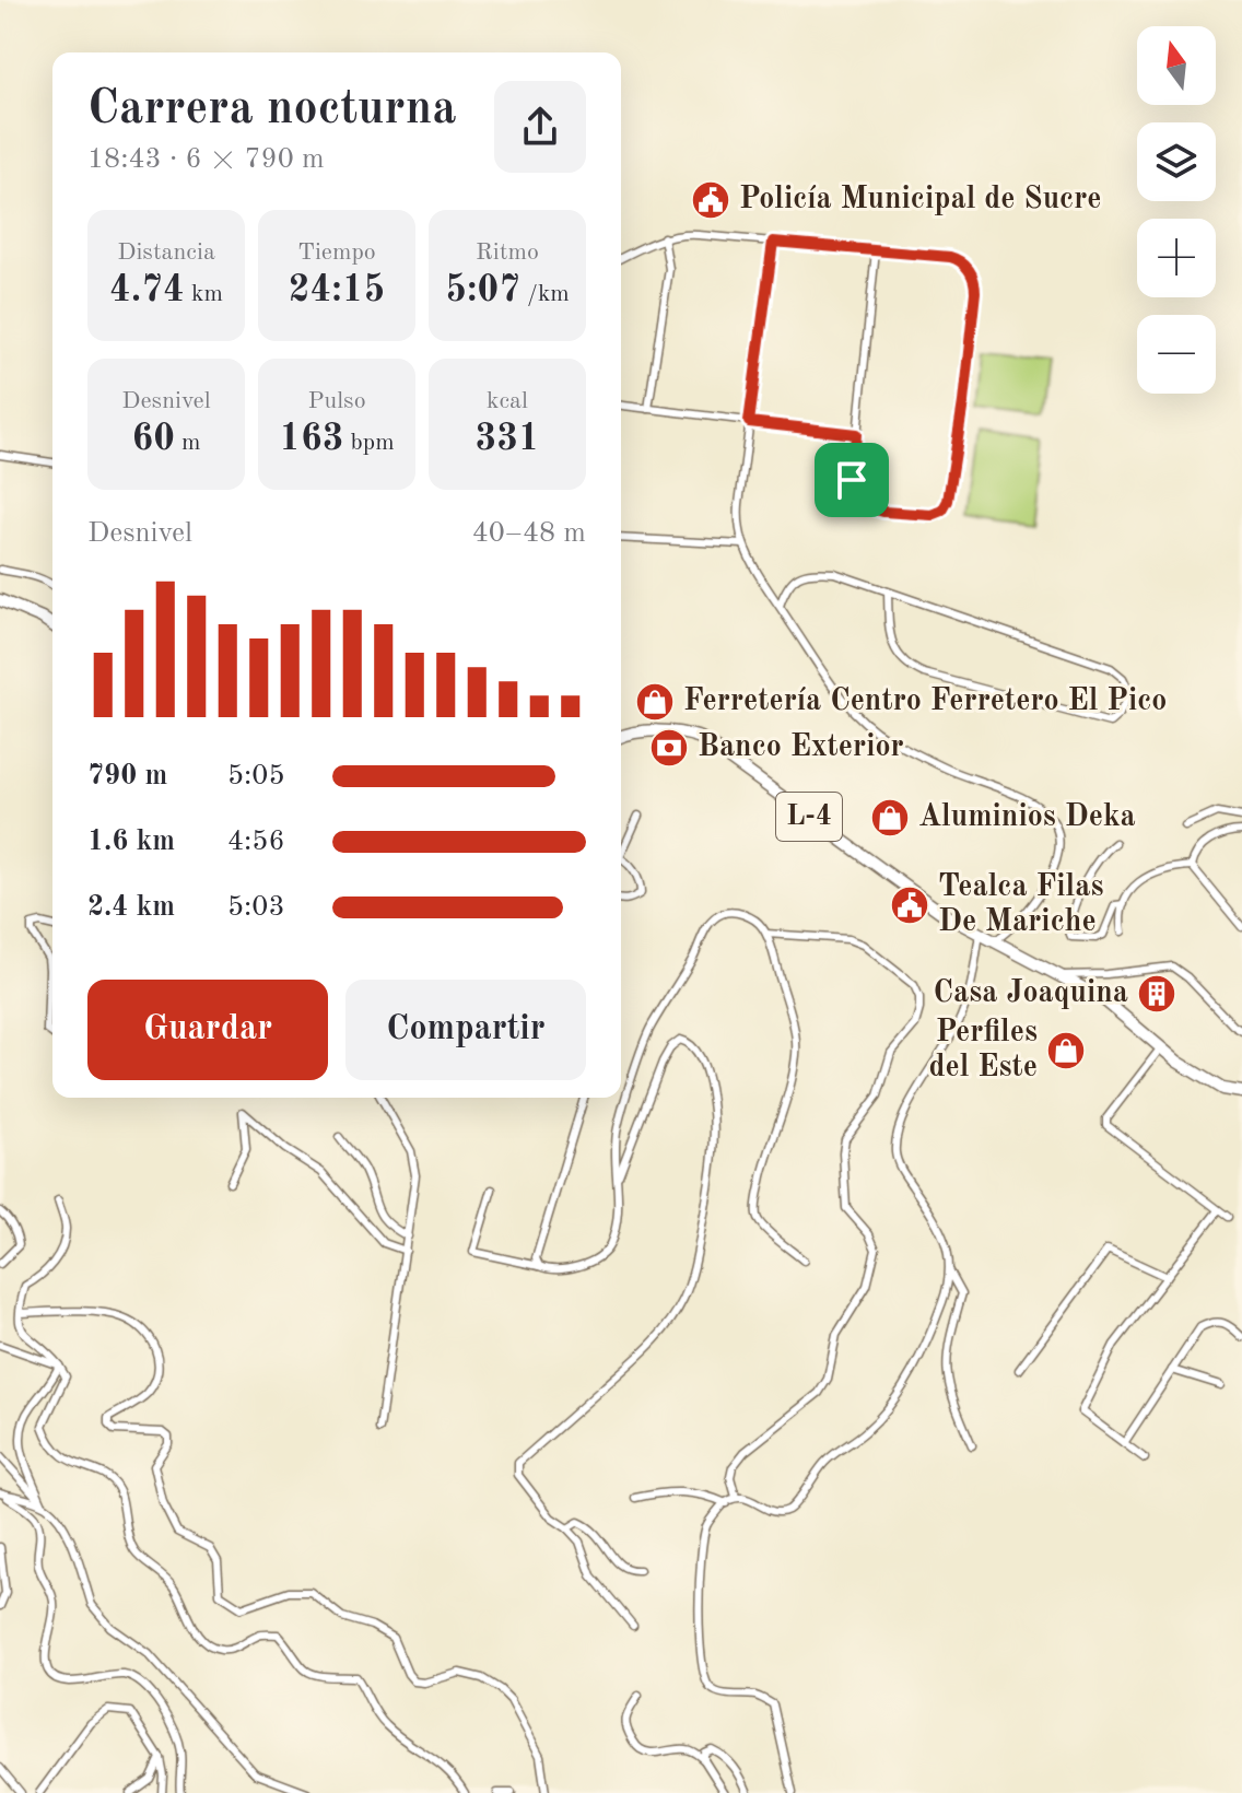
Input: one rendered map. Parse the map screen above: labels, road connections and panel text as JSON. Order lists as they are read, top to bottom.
{
  "streets": {
    "main road": ["L-4"]
  },
  "places": {
    "public building": ["Policía Municipal de Sucre", "Tealca Filas De Mariche"],
    "shop": ["Ferretería Centro Ferretero El Pico", "Aluminios Deka", "Perfiles del Este"],
    "bank": ["Banco Exterior"],
    "building": ["Casa Joaquina"]
  },
  "north": "top",
  "page": {
    "map_buttons": ["+", "−"],
    "heading": ["Carrera nocturna", "18:43 · 6 × 790 m"],
    "stats": [
      ["Distancia", "4.74 km"],
      ["Tiempo", "24:15"],
      ["Ritmo", "5:07 /km"],
      ["Desnivel", "60 m"],
      ["Pulso", "163 bpm"],
      ["kcal", "331"]
    ],
    "chart": ["Desnivel", "40–48 m"],
    "list": [
      {
        "name": "790 m",
        "note": "5:05"
      },
      {
        "name": "1.6 km",
        "note": "4:56"
      },
      {
        "name": "2.4 km",
        "note": "5:03"
      }
    ],
    "buttons": ["Guardar", "Compartir"]
  }
}
